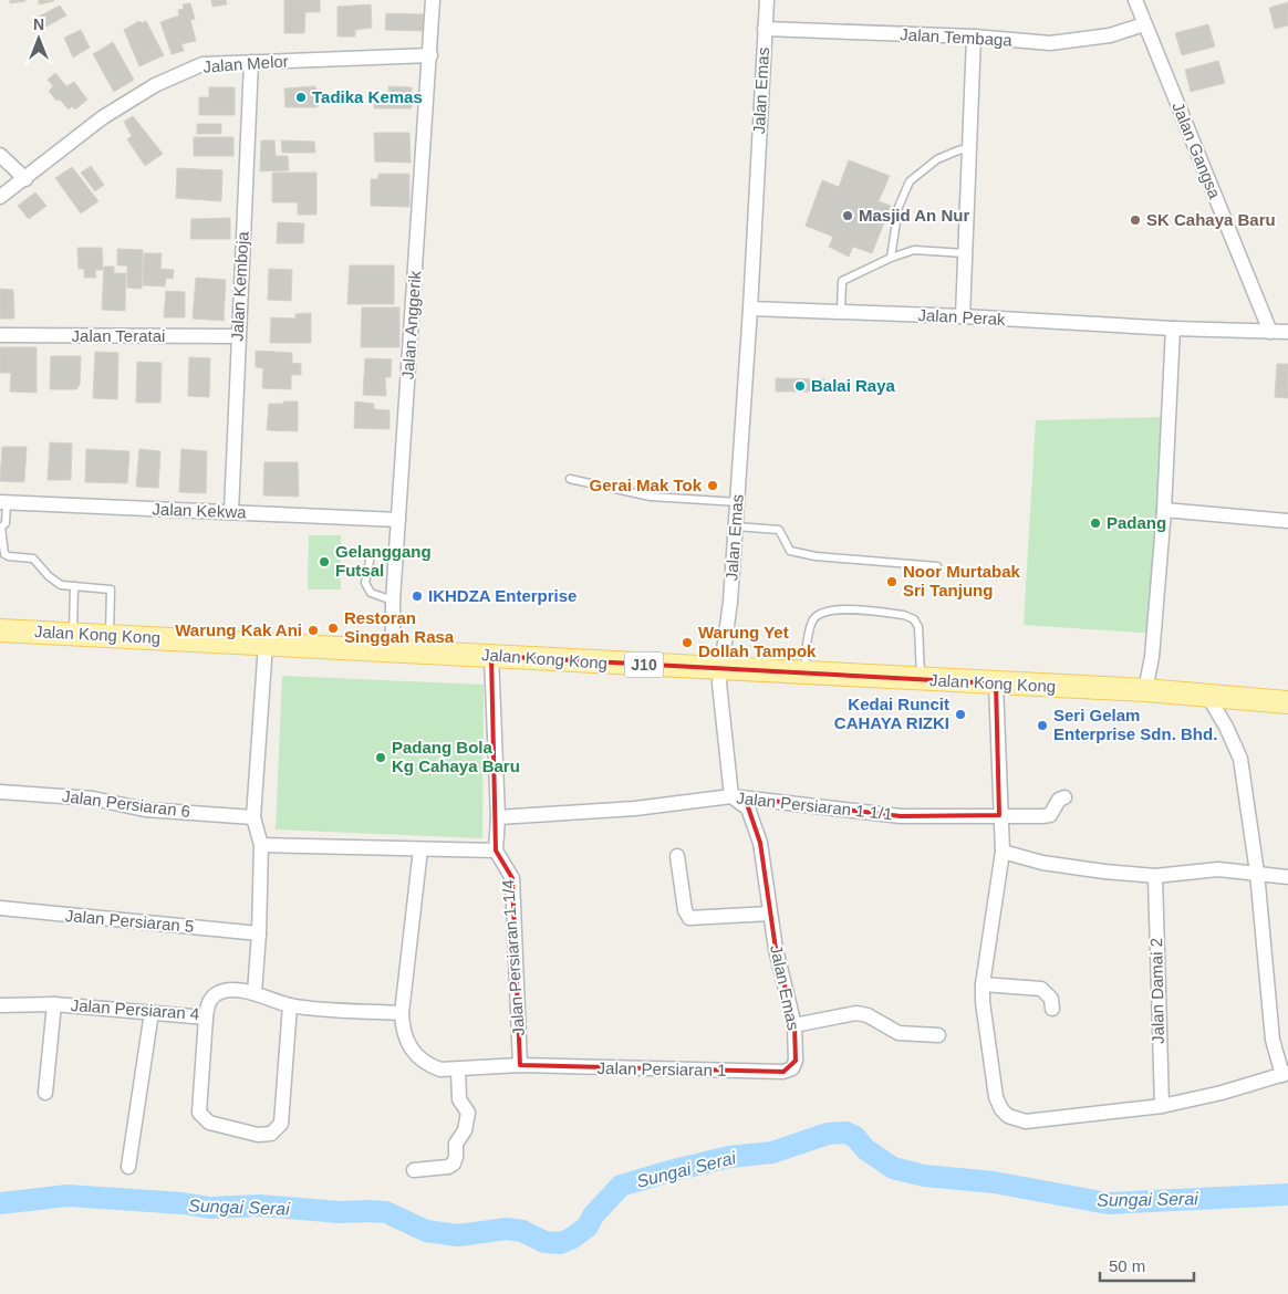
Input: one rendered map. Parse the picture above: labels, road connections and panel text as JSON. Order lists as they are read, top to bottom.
{
  "streets": {
    "main road": ["Jalan Kong Kong", "J10"],
    "street": [
      "Jalan Tembaga",
      "Jalan Melor",
      "Jalan Emas",
      "Jalan Gangsa",
      "Jalan Kemboja",
      "Jalan Perak",
      "Jalan Anggerik",
      "Jalan Teratai",
      "Jalan Kekwa",
      "Jalan Persiaran 6",
      "Jalan Persiaran 1 1/1",
      "Jalan Persiaran 5",
      "Jalan Persiaran 1 1/4",
      "Jalan Damai 2",
      "Jalan Persiaran 4",
      "Jalan Persiaran 1"
    ]
  },
  "crossings": [
    ["Jalan Tembaga", "Jalan Emas"],
    ["Jalan Tembaga", "Jalan Gangsa"],
    ["Jalan Melor", "Jalan Kemboja"],
    ["Jalan Melor", "Jalan Anggerik"],
    ["Jalan Emas", "Jalan Perak"],
    ["Jalan Emas", "Jalan Kong Kong"],
    ["Jalan Emas", "Jalan Persiaran 1 1/1"],
    ["Jalan Emas", "Jalan Persiaran 1"],
    ["Jalan Gangsa", "Jalan Perak"],
    ["Jalan Kemboja", "Jalan Teratai"],
    ["Jalan Kemboja", "Jalan Kekwa"],
    ["Jalan Anggerik", "Jalan Kekwa"],
    ["Jalan Anggerik", "Jalan Kong Kong"],
    ["Jalan Persiaran 1 1/4", "Jalan Persiaran 1"]
  ],
  "water": ["Sungai Serai"],
  "places": [
    "Tadika Kemas",
    "Masjid An Nur",
    "SK Cahaya Baru",
    "Balai Raya",
    "Gerai Mak Tok",
    "Padang",
    "Gelanggang Futsal",
    "Noor Murtabak Sri Tanjung",
    "IKHDZA Enterprise",
    "Restoran Singgah Rasa",
    "Warung Kak Ani",
    "Warung Yet Dollah Tampok",
    "Kedai Runcit CAHAYA RIZKI",
    "Seri Gelam Enterprise Sdn. Bhd.",
    "Padang Bola Kg Cahaya Baru"
  ],
  "scale_bar": "50 m",
  "north": "top"
}
